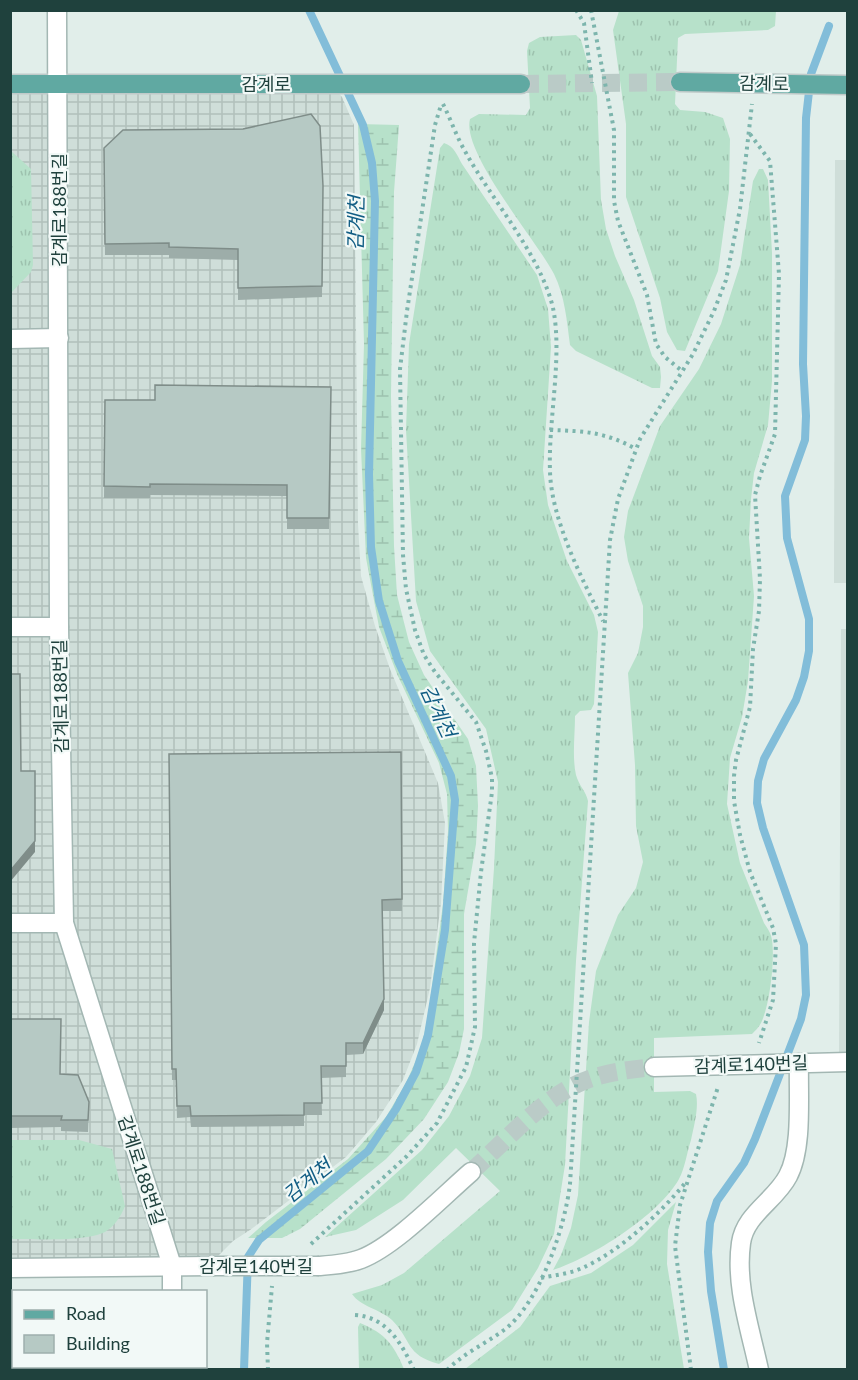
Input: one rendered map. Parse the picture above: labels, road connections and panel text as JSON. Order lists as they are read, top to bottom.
{
  "streets": {
    "main road": ["감계로"],
    "street": ["감계로188번길", "감계로140번길"]
  },
  "crossings": [
    ["감계로", "감계로188번길"],
    ["감계로188번길", "감계로140번길"]
  ],
  "water": ["감계천"],
  "legend": ["Road", "Building"]
}
